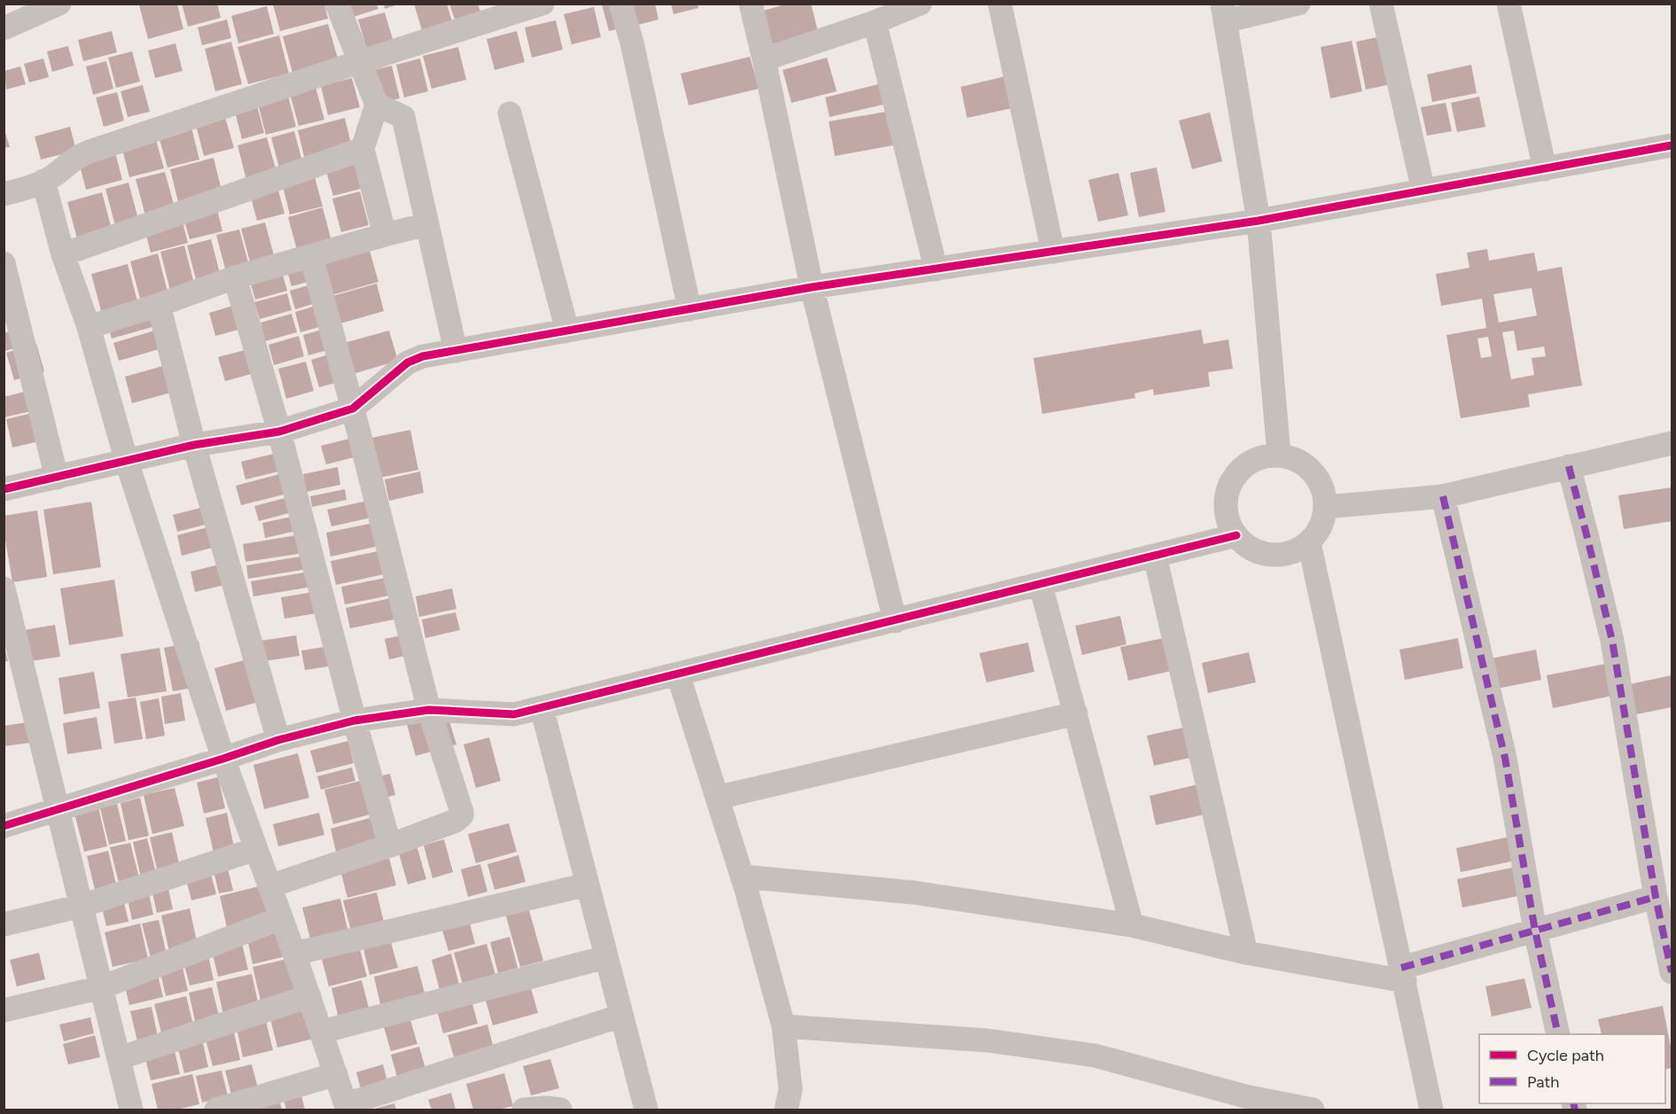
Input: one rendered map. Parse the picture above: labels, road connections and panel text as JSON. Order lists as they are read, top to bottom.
{
  "legend": ["Cycle path", "Path"]
}
